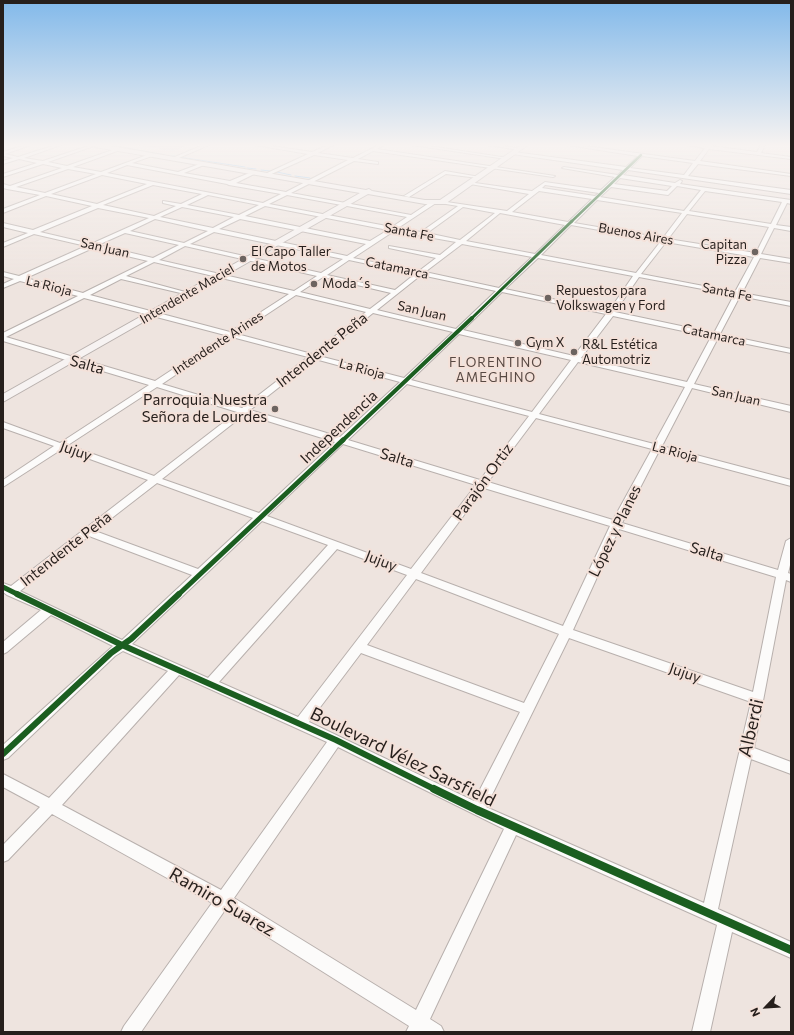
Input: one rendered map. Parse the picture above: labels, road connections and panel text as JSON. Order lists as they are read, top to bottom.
{
  "streets": {
    "main road": ["Buenos Aires", "Intendente Maciel"],
    "street": [
      "Santa Fe",
      "San Juan",
      "Catamarca",
      "La Rioja",
      "Intendente Arines",
      "Intendente Peña",
      "Salta",
      "Independencia",
      "Jujuy",
      "Parajón Ortiz",
      "López y Planes",
      "Alberdi",
      "Boulevard Vélez Sarsfield",
      "Ramiro Suarez"
    ]
  },
  "crossings": [
    ["Santa Fe", "Intendente Maciel"],
    ["Santa Fe", "Intendente Arines"],
    ["Santa Fe", "Intendente Peña"],
    ["Santa Fe", "Independencia"],
    ["Santa Fe", "Parajón Ortiz"],
    ["Santa Fe", "López y Planes"],
    ["Buenos Aires", "Intendente Arines"],
    ["Buenos Aires", "Intendente Peña"],
    ["Buenos Aires", "Independencia"],
    ["Buenos Aires", "Parajón Ortiz"],
    ["Buenos Aires", "López y Planes"],
    ["San Juan", "Intendente Maciel"],
    ["San Juan", "Intendente Arines"],
    ["San Juan", "Intendente Peña"],
    ["San Juan", "Independencia"],
    ["San Juan", "Parajón Ortiz"],
    ["San Juan", "López y Planes"],
    ["Catamarca", "Intendente Maciel"],
    ["Catamarca", "Intendente Arines"],
    ["Catamarca", "Intendente Peña"],
    ["Catamarca", "Independencia"],
    ["Catamarca", "Parajón Ortiz"],
    ["Catamarca", "López y Planes"],
    ["La Rioja", "Intendente Maciel"],
    ["La Rioja", "Intendente Arines"],
    ["La Rioja", "Intendente Peña"],
    ["La Rioja", "Independencia"],
    ["La Rioja", "Parajón Ortiz"],
    ["La Rioja", "López y Planes"],
    ["Intendente Maciel", "Salta"],
    ["Intendente Arines", "Salta"],
    ["Intendente Arines", "Jujuy"],
    ["Intendente Peña", "Salta"],
    ["Intendente Peña", "Jujuy"],
    ["Intendente Peña", "Boulevard Vélez Sarsfield"],
    ["Salta", "Independencia"],
    ["Salta", "Parajón Ortiz"],
    ["Salta", "López y Planes"],
    ["Salta", "Alberdi"],
    ["Independencia", "Jujuy"],
    ["Independencia", "Boulevard Vélez Sarsfield"],
    ["Jujuy", "Parajón Ortiz"],
    ["Jujuy", "López y Planes"],
    ["Jujuy", "Alberdi"],
    ["Parajón Ortiz", "Boulevard Vélez Sarsfield"],
    ["López y Planes", "Boulevard Vélez Sarsfield"],
    ["Alberdi", "Boulevard Vélez Sarsfield"]
  ],
  "districts": ["FLORENTINO AMEGHINO"],
  "places": [
    "Capitan Pizza",
    "El Capo Taller de Motos",
    "Moda´s",
    "Repuestos para Volkswagen y Ford",
    "Gym X",
    "R&L Estética Automotriz",
    "Parroquia Nuestra Señora de Lourdes"
  ],
  "north": "bottom left"
}
